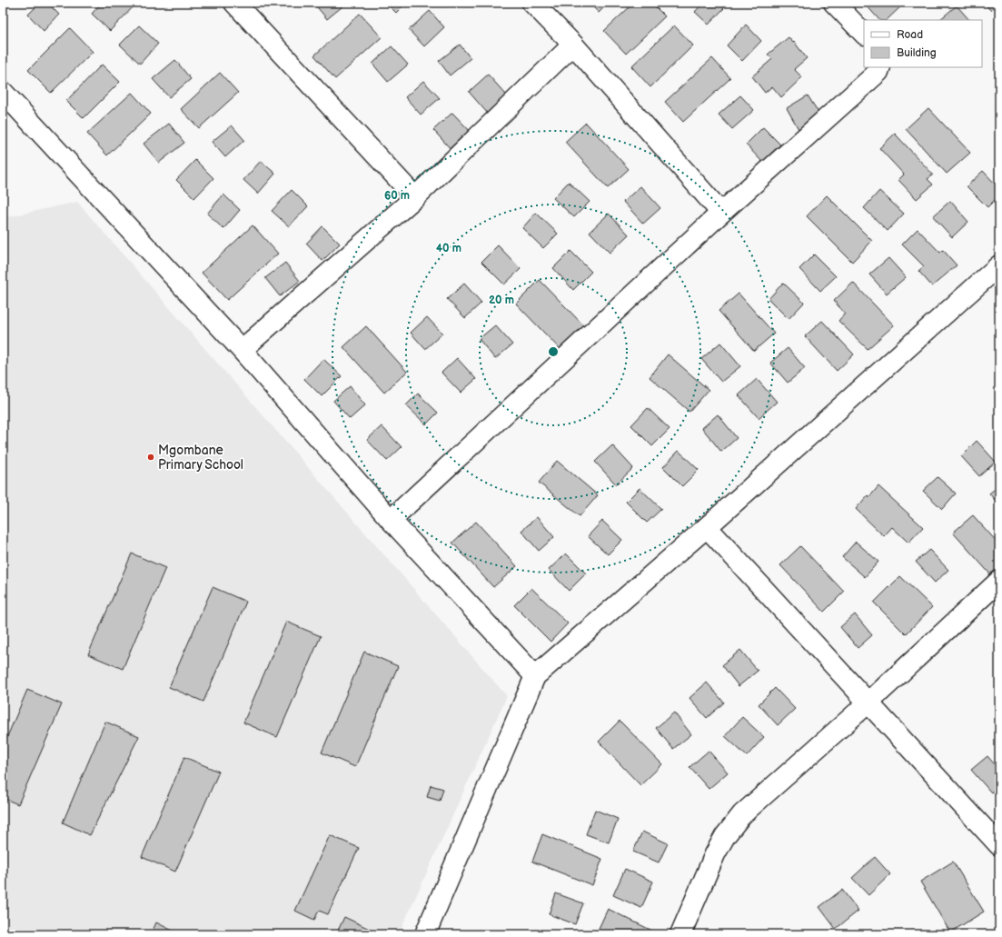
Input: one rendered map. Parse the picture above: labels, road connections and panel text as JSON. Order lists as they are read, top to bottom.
{
  "places": ["Mgombane Primary School"],
  "legend": ["Road", "Building"],
  "rings": ["60 m", "40 m", "20 m"]
}
